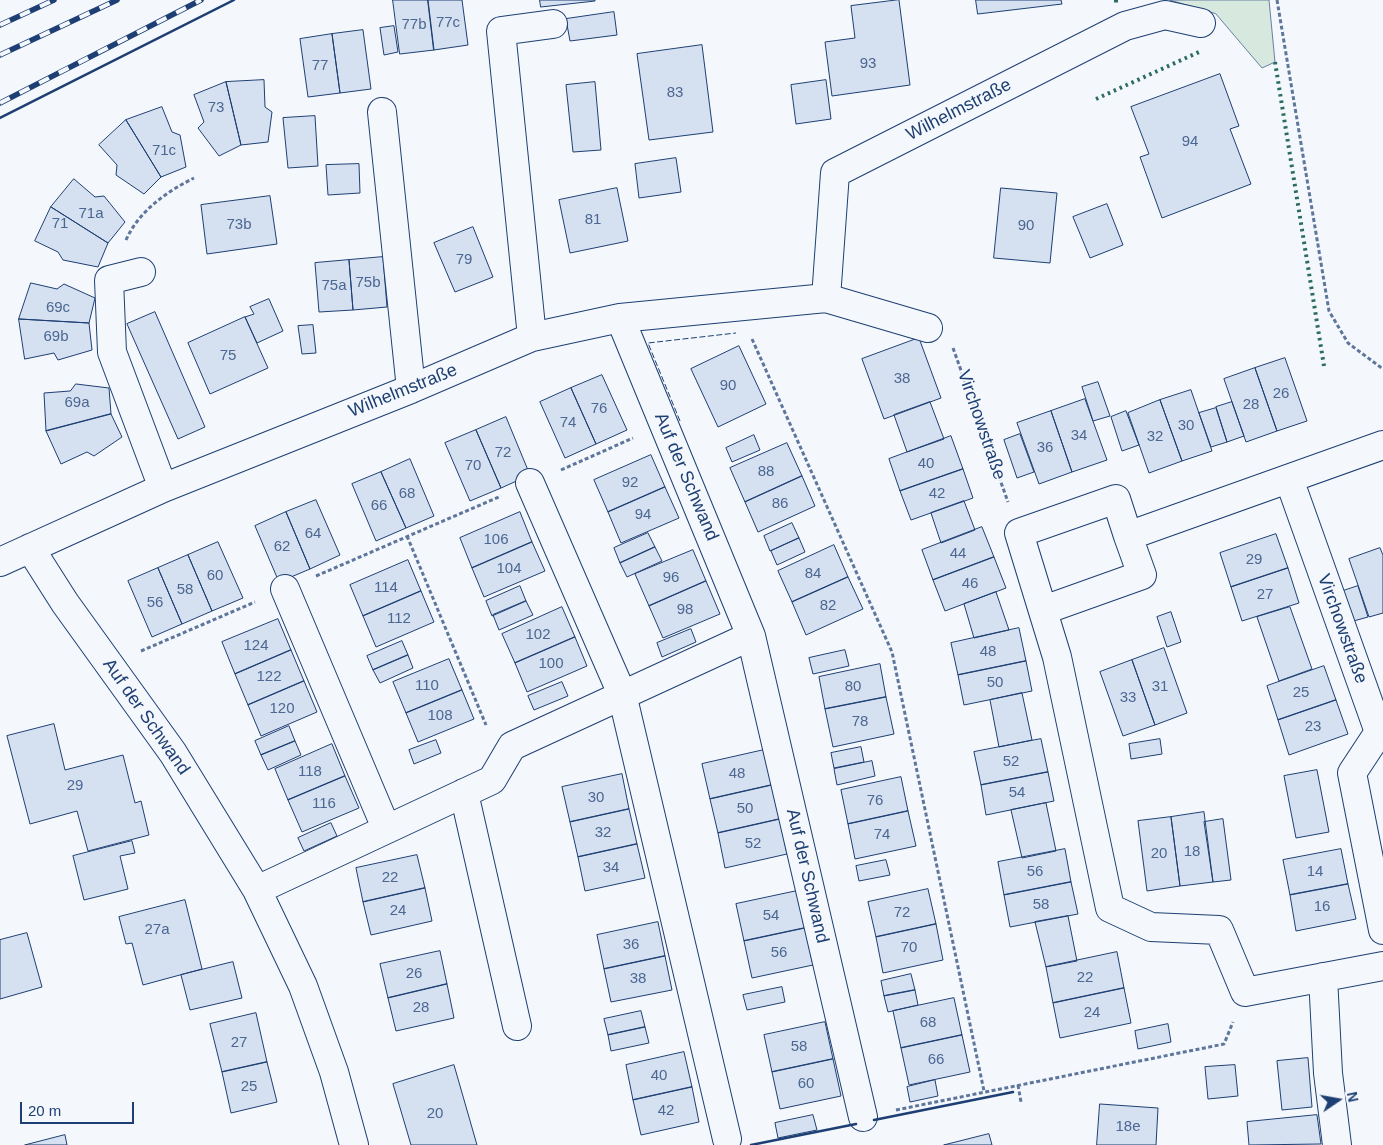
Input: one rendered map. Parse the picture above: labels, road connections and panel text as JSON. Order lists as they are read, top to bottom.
{
  "streets": {
    "street": ["Wilhelmstraße", "Virchowstraße", "Auf der Schwand"]
  },
  "crossings": [
    ["Wilhelmstraße", "Virchowstraße"],
    ["Wilhelmstraße", "Auf der Schwand"]
  ],
  "house_numbers": [
    "77c",
    "77b",
    "93",
    "77",
    "83",
    "73",
    "94",
    "71c",
    "71a",
    "81",
    "71",
    "73b",
    "90",
    "79",
    "75b",
    "75a",
    "69c",
    "69b",
    "75",
    "38",
    "90",
    "26",
    "69a",
    "28",
    "76",
    "74",
    "30",
    "34",
    "32",
    "36",
    "72",
    "40",
    "70",
    "88",
    "92",
    "68",
    "42",
    "86",
    "66",
    "94",
    "64",
    "106",
    "62",
    "44",
    "29",
    "104",
    "84",
    "60",
    "96",
    "46",
    "114",
    "58",
    "27",
    "56",
    "82",
    "98",
    "112",
    "102",
    "124",
    "48",
    "100",
    "122",
    "50",
    "110",
    "80",
    "31",
    "25",
    "33",
    "120",
    "108",
    "78",
    "23",
    "52",
    "118",
    "48",
    "29",
    "54",
    "30",
    "76",
    "116",
    "50",
    "32",
    "74",
    "52",
    "18",
    "20",
    "34",
    "56",
    "14",
    "22",
    "58",
    "16",
    "24",
    "72",
    "54",
    "27a",
    "36",
    "70",
    "56",
    "26",
    "22",
    "38",
    "28",
    "24",
    "68",
    "27",
    "58",
    "66",
    "40",
    "60",
    "25",
    "42",
    "20",
    "18e"
  ],
  "scale_bar": "20 m",
  "north": "right"
}
